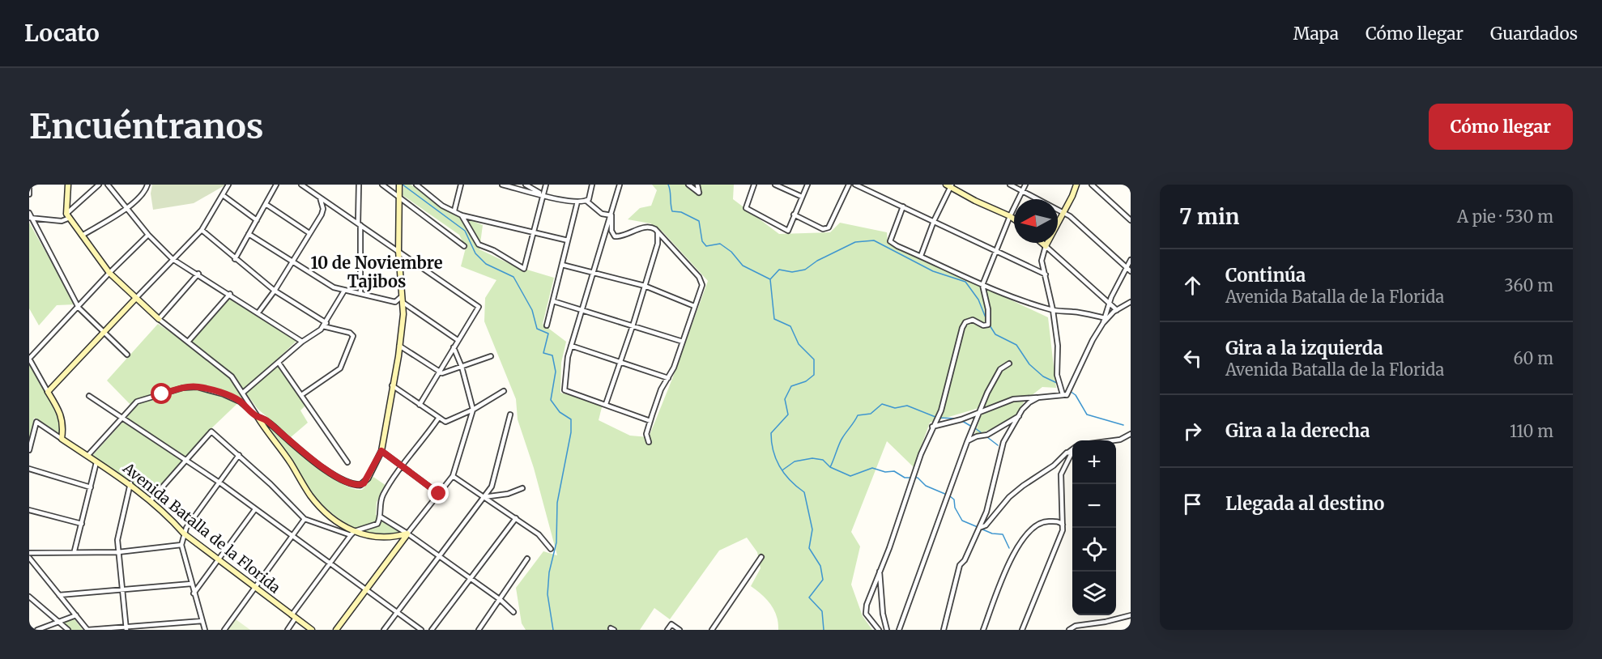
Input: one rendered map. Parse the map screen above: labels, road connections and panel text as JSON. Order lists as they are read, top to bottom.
{
  "streets": {
    "street": ["Avenida Batalla de la Florida"]
  },
  "districts": ["10 de Noviembre Tajibos"],
  "north": "left",
  "page": {
    "header": "Locato",
    "nav": ["Mapa", "Cómo llegar", "Guardados"],
    "buttons": "Cómo llegar",
    "title": "Encuéntranos",
    "heading": ["7 min", "A pie · 530 m"],
    "list": [
      ["Continúa", "Avenida Batalla de la Florida", "360 m"],
      ["Gira a la izquierda", "Avenida Batalla de la Florida", "60 m"],
      ["Gira a la derecha", "110 m"],
      "Llegada al destino"
    ],
    "map_buttons": ["+", "−"]
  }
}
